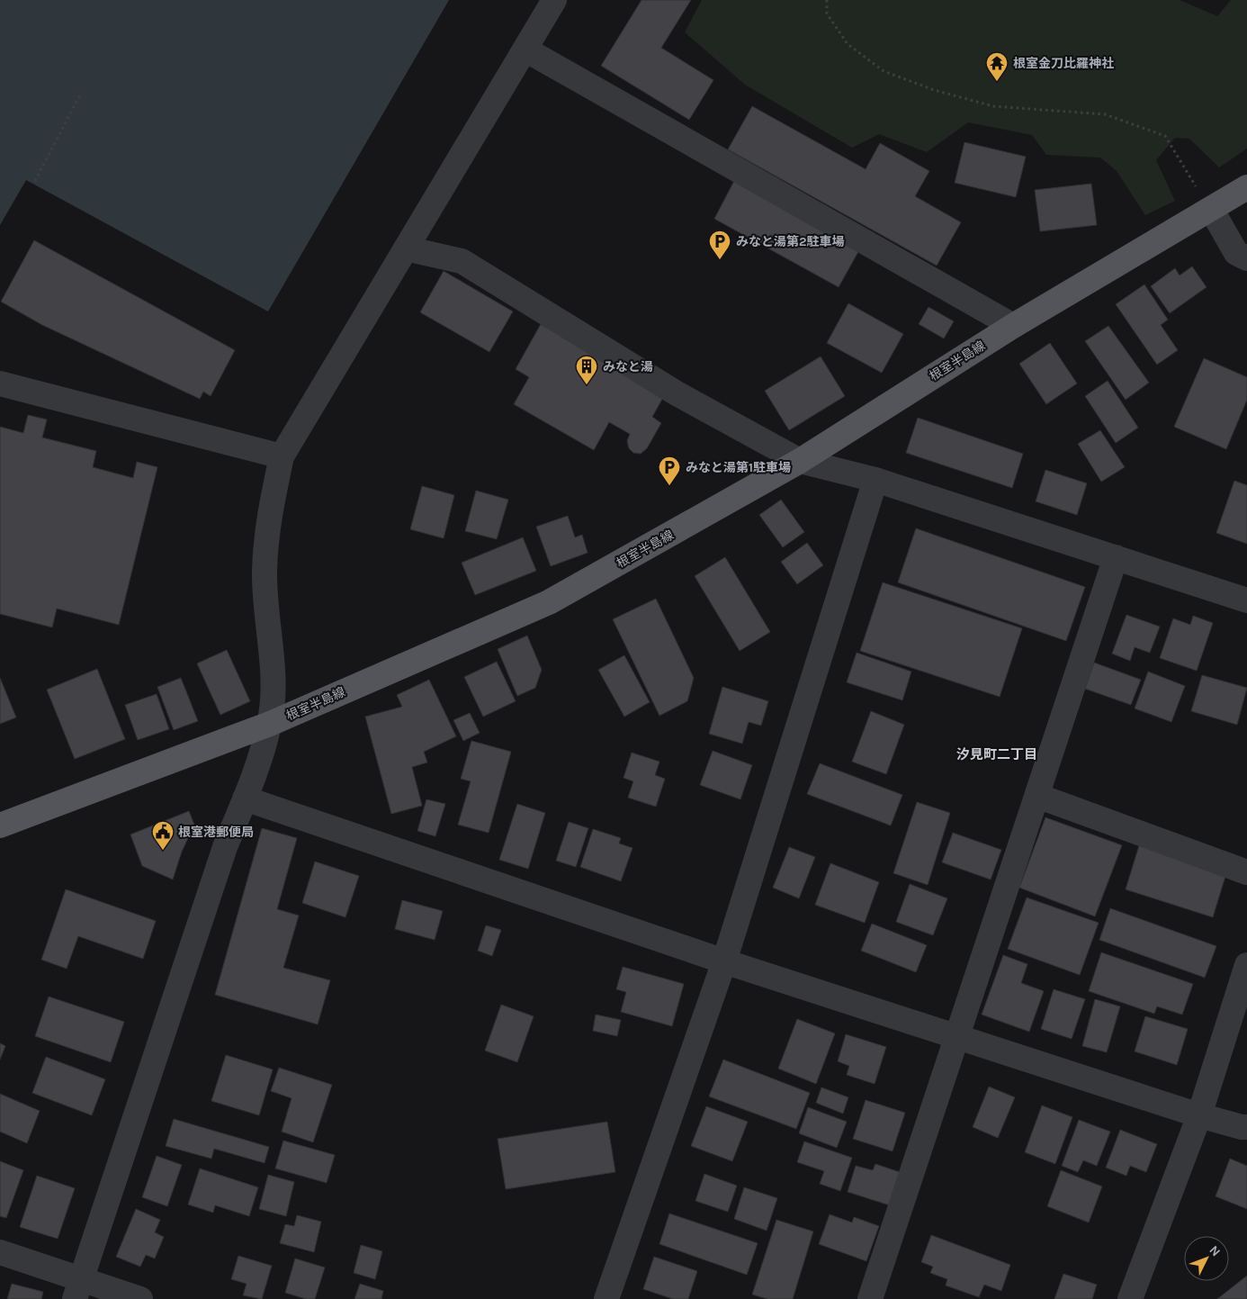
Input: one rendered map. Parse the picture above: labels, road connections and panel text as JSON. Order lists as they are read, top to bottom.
{
  "streets": {
    "main road": ["根室半島線"]
  },
  "districts": ["汐見町二丁目"],
  "places": {
    "temple": ["根室金刀比羅神社"],
    "parking": ["みなと湯第2駐車場", "みなと湯第1駐車場"],
    "building": ["みなと湯"],
    "public building": ["根室港郵便局"]
  },
  "north": "top right"
}
